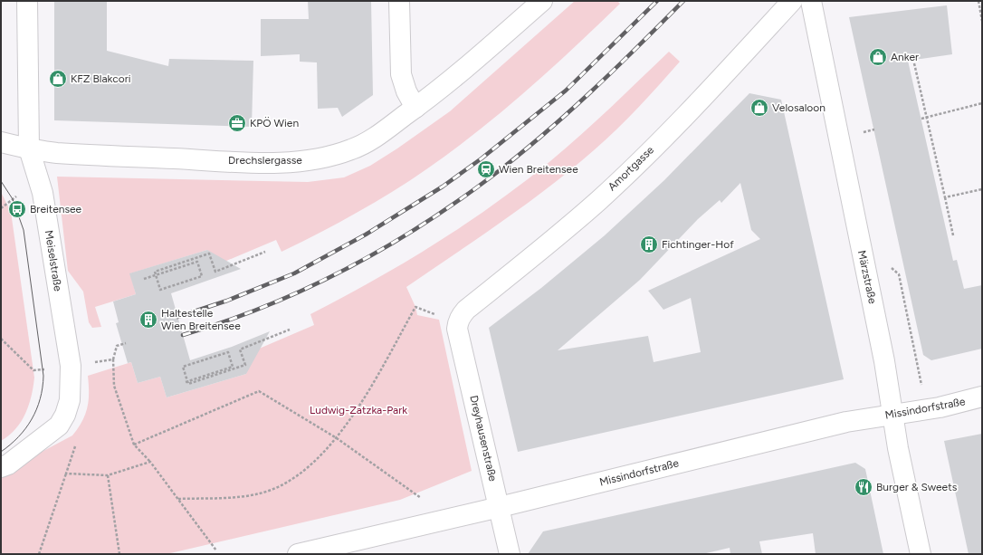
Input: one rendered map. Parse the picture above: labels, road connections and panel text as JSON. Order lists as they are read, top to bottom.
{
  "streets": {
    "street": [
      "Drechslergasse",
      "Amortgasse",
      "Meiselstraße",
      "Märzstraße",
      "Missindorfstraße",
      "Dreyhausenstraße"
    ]
  },
  "crossings": [
    ["Drechslergasse", "Meiselstraße"],
    ["Amortgasse", "Dreyhausenstraße"],
    ["Märzstraße", "Missindorfstraße"],
    ["Missindorfstraße", "Dreyhausenstraße"]
  ],
  "parks": ["Ludwig-Zatzka-Park"],
  "places": {
    "shop": ["Anker", "KFZ Blakcori", "Velosaloon"],
    "office": ["KPÖ Wien"],
    "station": ["Wien Breitensee"],
    "bus stop": ["Breitensee"],
    "building": ["Fichtinger-Hof", "Haltestelle Wien Breitensee"],
    "restaurant": ["Burger & Sweets"]
  }
}
